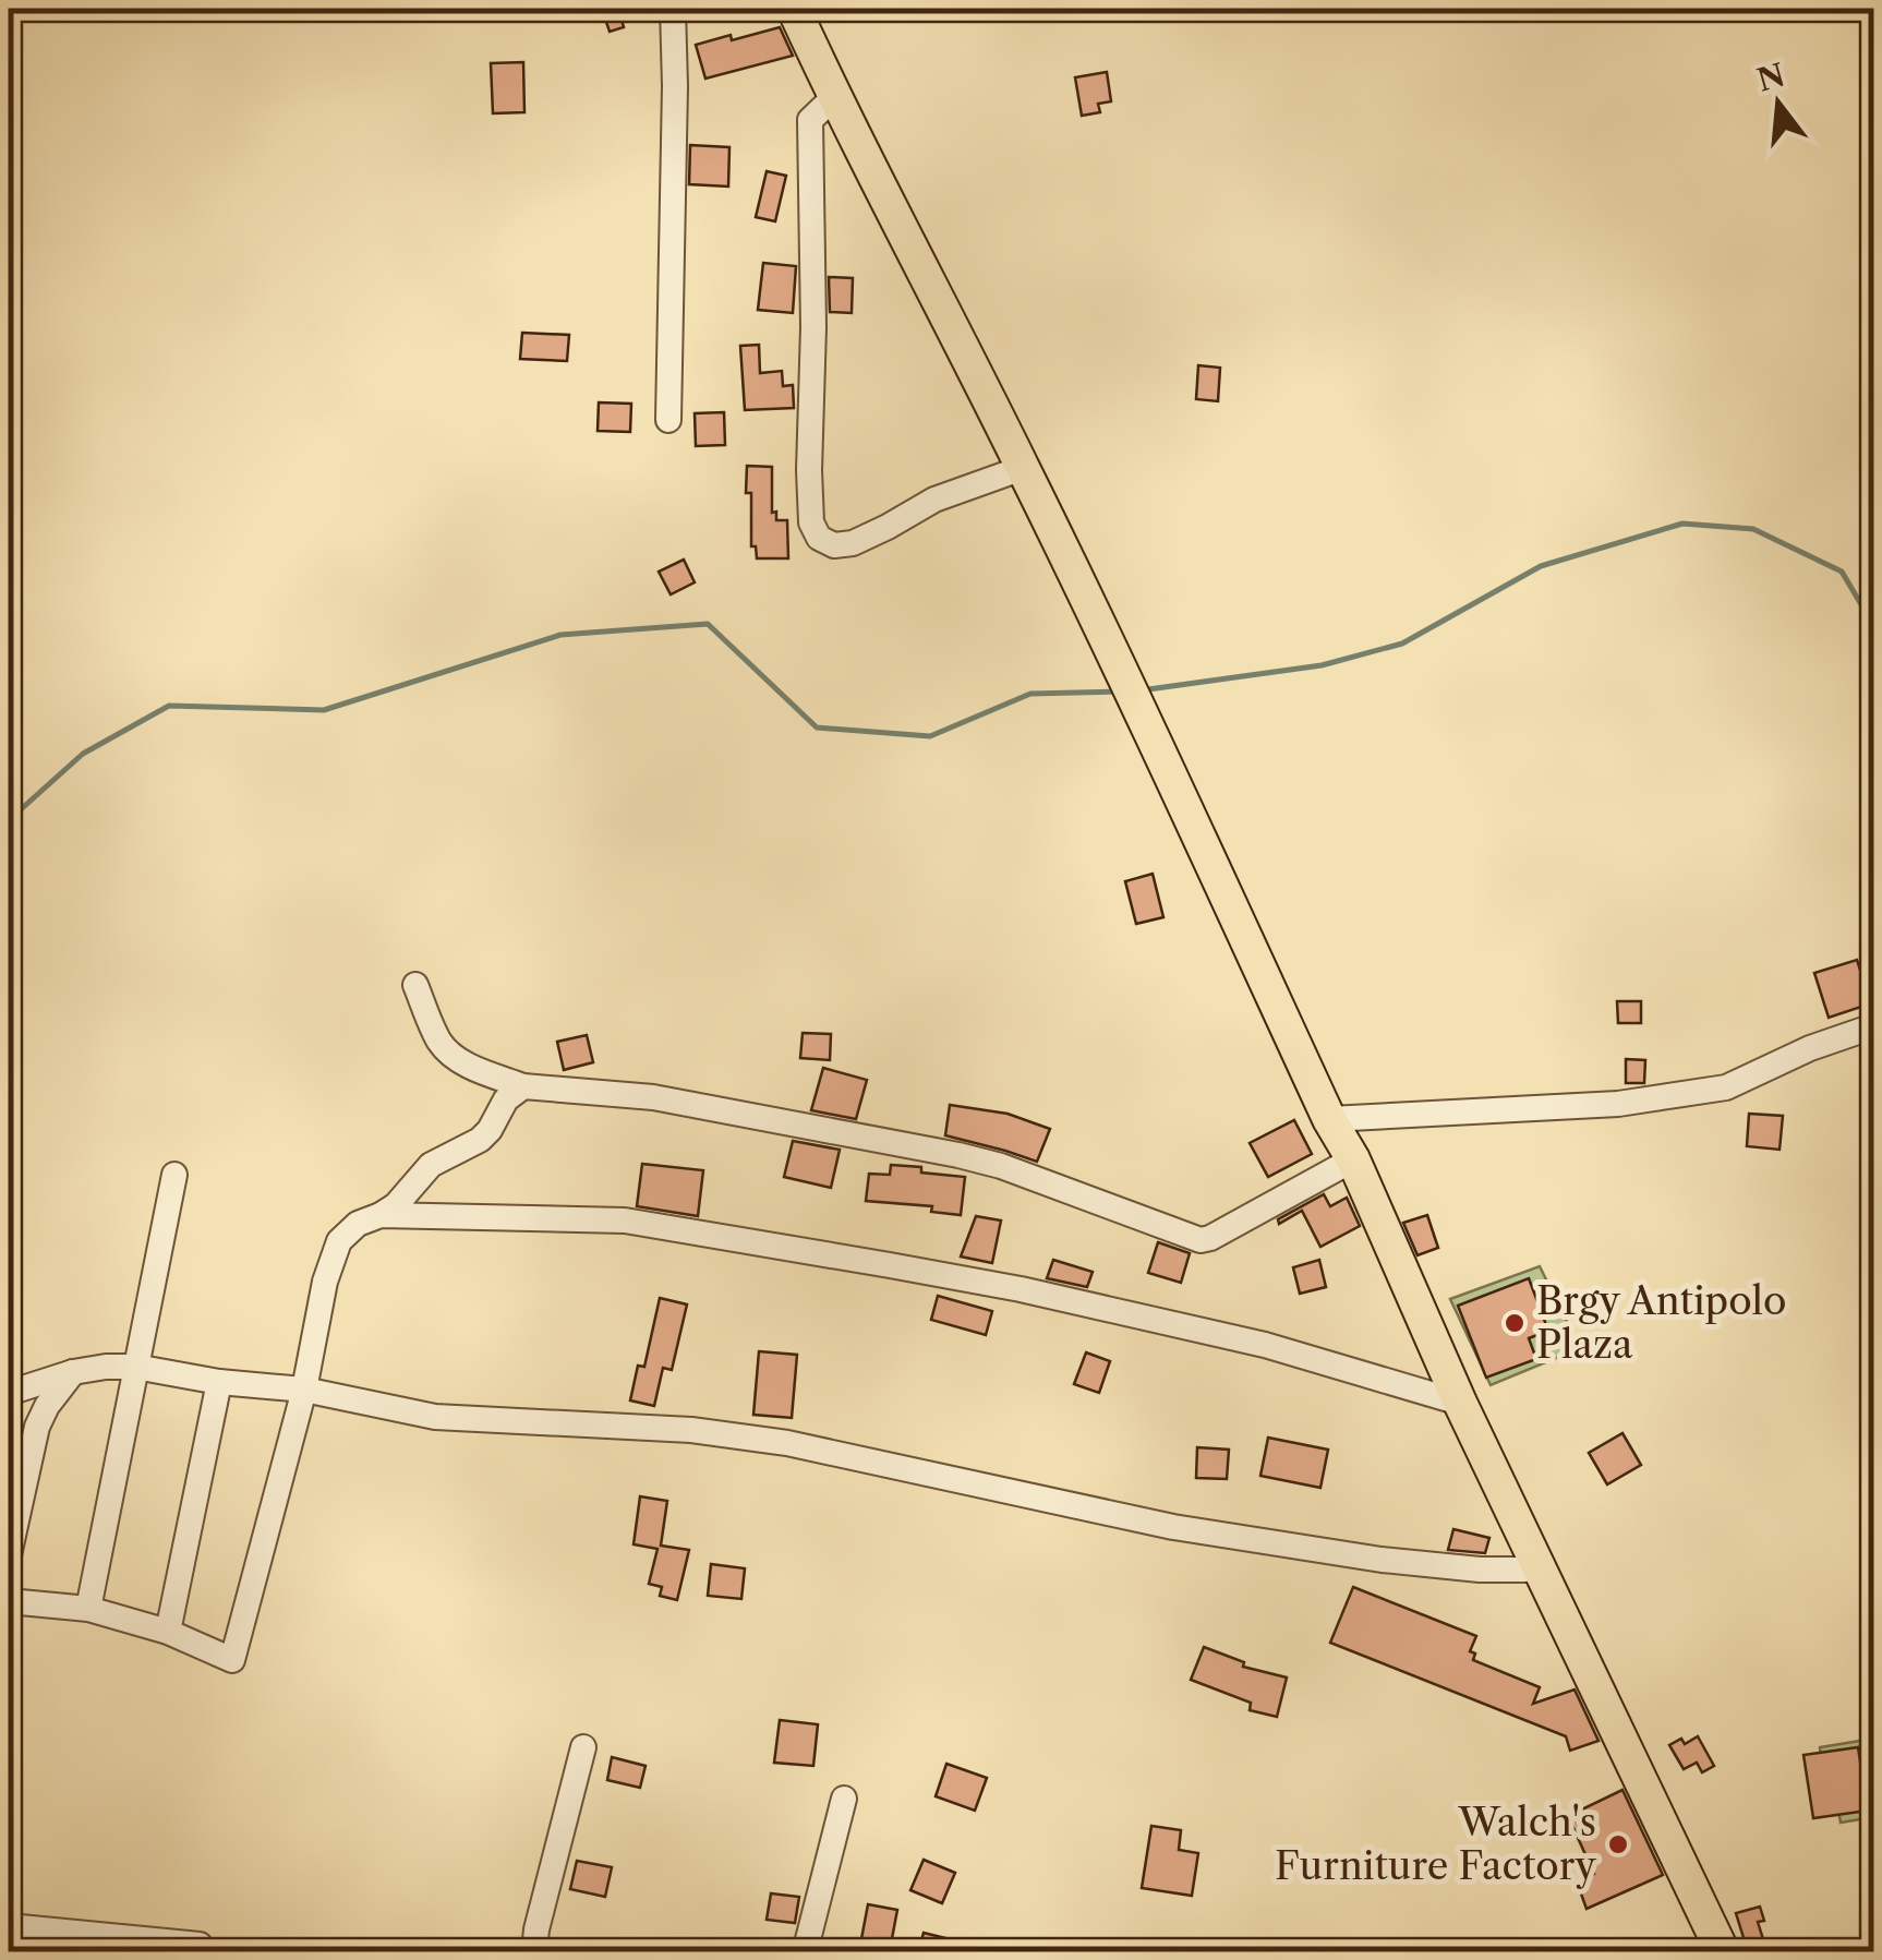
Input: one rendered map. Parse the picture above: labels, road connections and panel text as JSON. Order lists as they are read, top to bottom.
{
  "places": ["Brgy Antipolo Plaza", "Walch's Furniture Factory"],
  "north": "top"
}
